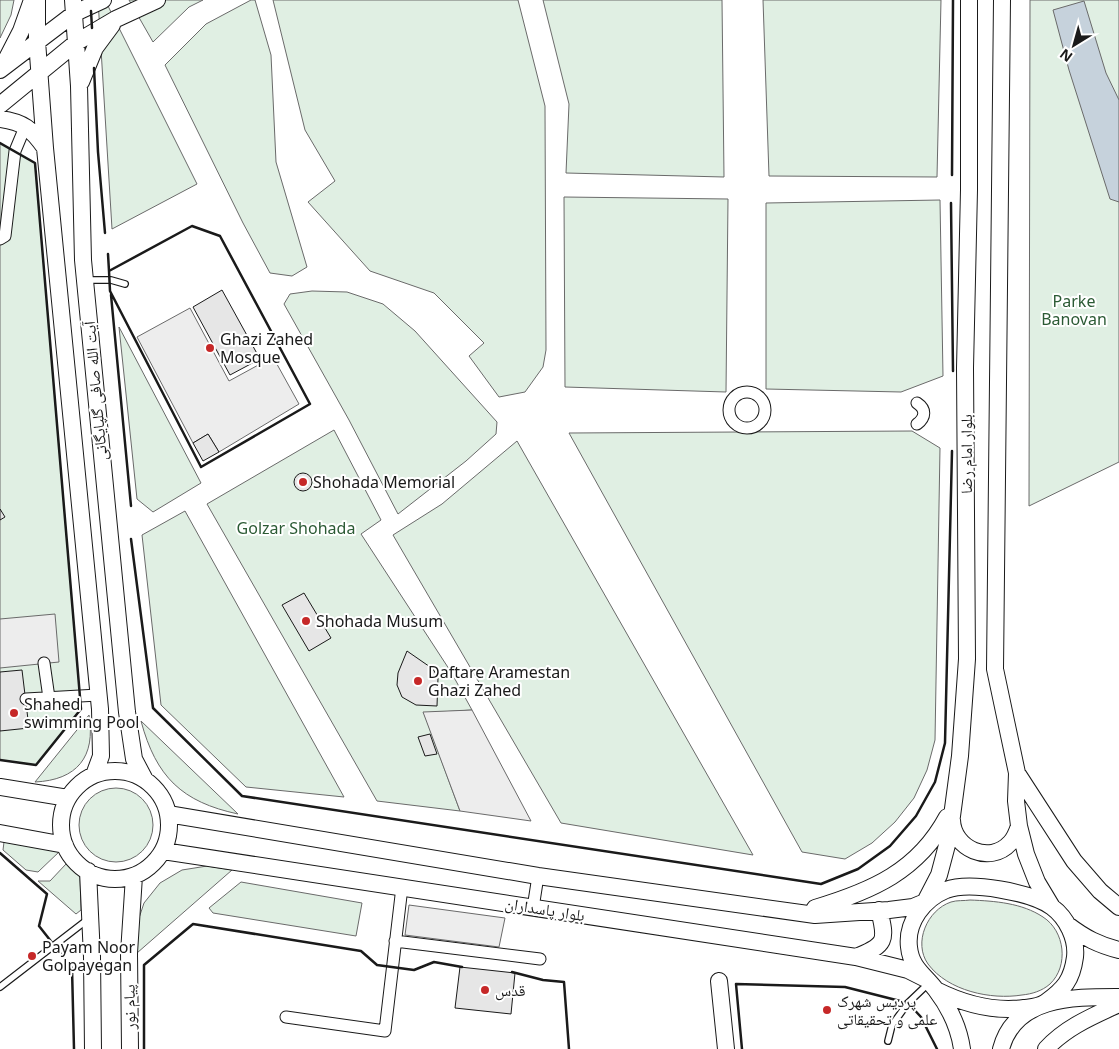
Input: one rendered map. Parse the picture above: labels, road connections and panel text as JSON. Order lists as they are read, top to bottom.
{
  "streets": {
    "main road": [
      "آیت الله صافی گلپایگانی",
      "بلوار امام رضا",
      "بلوار پاسداران",
      "پیام نور"
    ]
  },
  "crossings": [
    ["آیت الله صافی گلپایگانی", "بلوار پاسداران"],
    ["آیت الله صافی گلپایگانی", "پیام نور"],
    ["بلوار امام رضا", "بلوار پاسداران"],
    ["بلوار پاسداران", "پیام نور"]
  ],
  "parks": ["Parke Banovan", "Golzar Shohada"],
  "places": [
    "Ghazi Zahed Mosque",
    "Shohada Memorial",
    "Shohada Musum",
    "Daftare Aramestan Ghazi Zahed",
    "Shahed swimming Pool",
    "Payam Noor Golpayegan",
    "قدس",
    "پردیس شهرک علمی و تحقیقاتی"
  ],
  "north": "bottom left"
}
